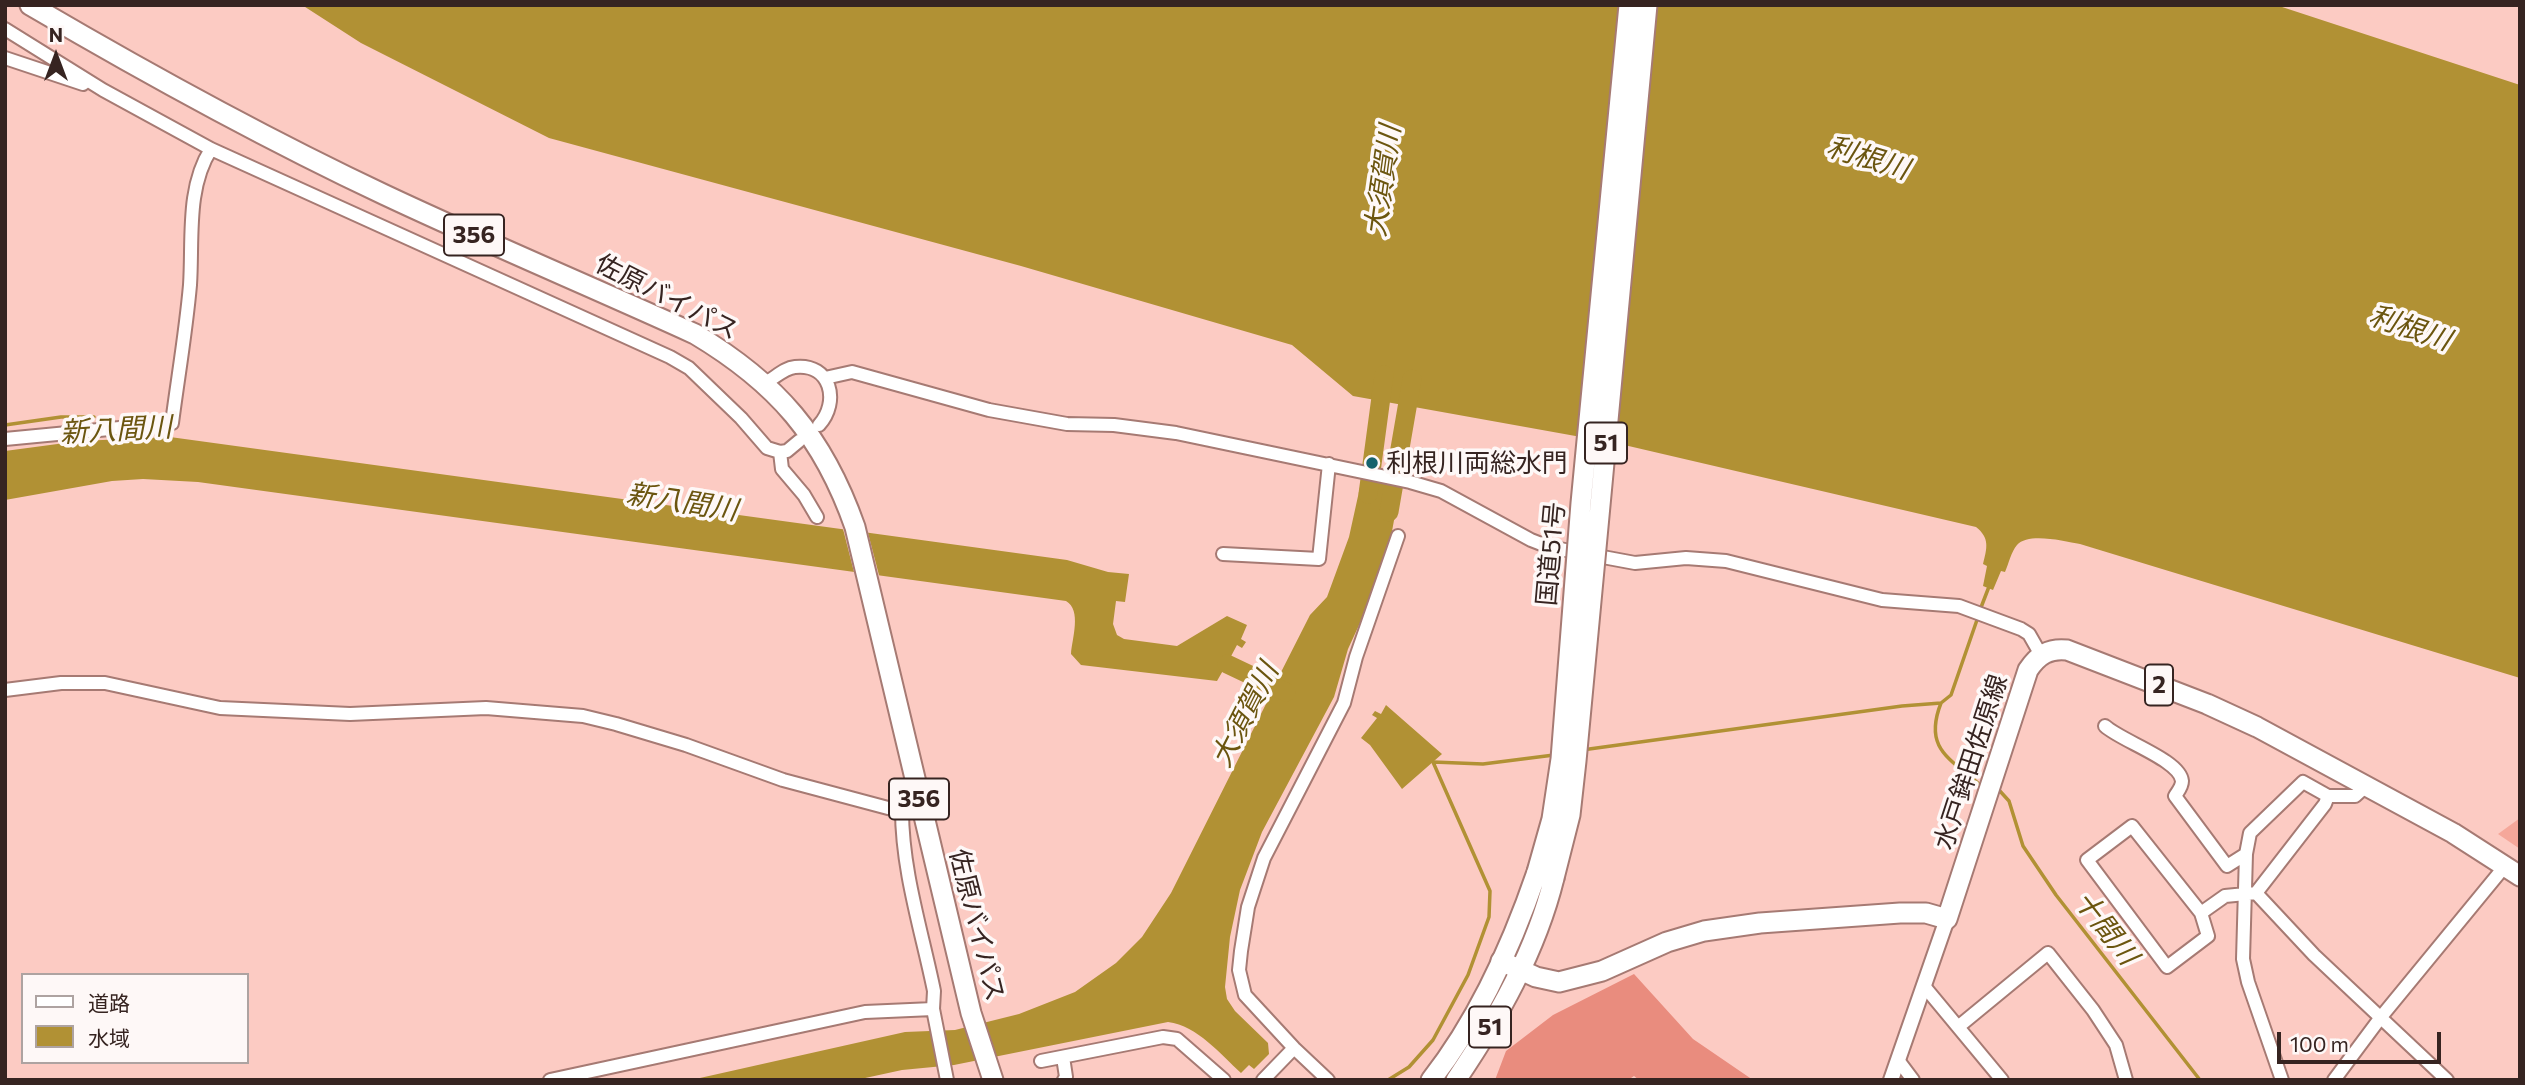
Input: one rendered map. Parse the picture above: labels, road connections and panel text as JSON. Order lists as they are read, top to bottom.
{
  "streets": {
    "main road": [
      "356",
      "佐原バイパス",
      "51",
      "国道51号",
      "2",
      "水戸鉾田佐原線"
    ]
  },
  "water": [
    "利根川",
    "大須賀川",
    "新八間川",
    "十間川"
  ],
  "places": ["利根川両総水門"],
  "legend": ["道路", "水域"],
  "scale_bar": "100 m",
  "north": "top"
}
